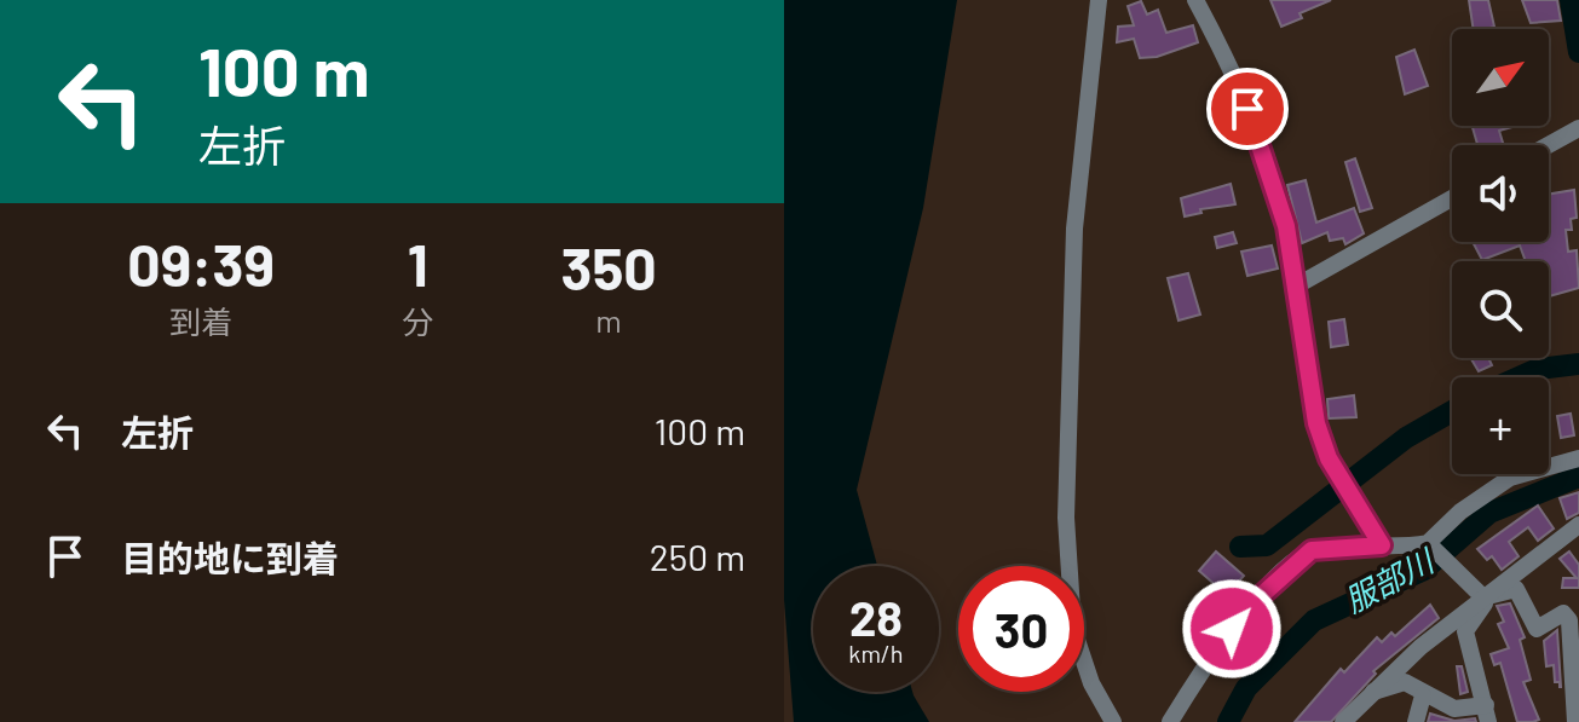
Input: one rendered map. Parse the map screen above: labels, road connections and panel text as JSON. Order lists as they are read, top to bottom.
{
  "water": ["服部川"],
  "north": "top right",
  "page": {
    "turn": ["100 m", "左折"],
    "map_buttons": "+",
    "eta": [
      "09:39",
      "到着",
      "1",
      "分",
      "350",
      "m"
    ],
    "list": [
      {
        "name": "左折",
        "value": "100 m"
      },
      {
        "name": "目的地に到着",
        "value": "250 m"
      }
    ],
    "speed": "28 km/h",
    "limit": "30"
  }
}
